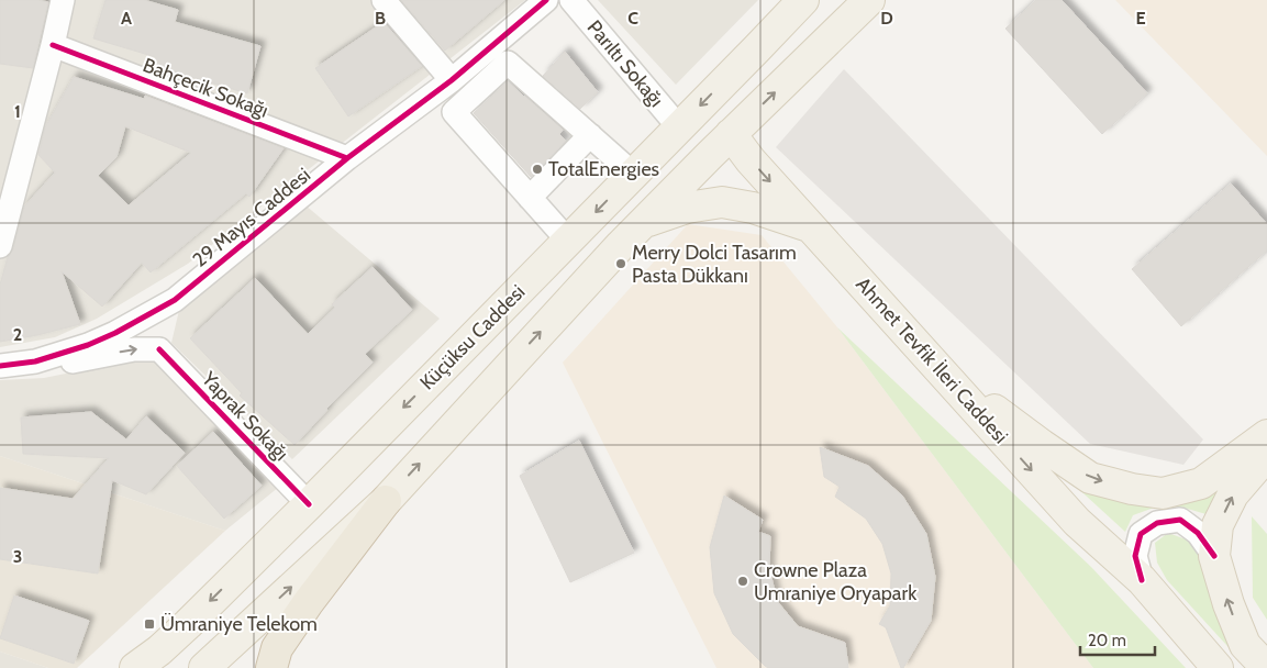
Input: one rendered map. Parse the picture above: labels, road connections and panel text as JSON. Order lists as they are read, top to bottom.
{
  "streets": {
    "main road": ["Küçüksu Caddesi", "Ahmet Tevfik İleri Caddesi"],
    "street": [
      "Parıltı Sokağı",
      "Bahçecik Sokağı",
      "29 Mayıs Caddesi",
      "Yaprak Sokağı"
    ]
  },
  "crossings": [
    ["Parıltı Sokağı", "Küçüksu Caddesi"],
    ["Bahçecik Sokağı", "29 Mayıs Caddesi"],
    ["29 Mayıs Caddesi", "Yaprak Sokağı"],
    ["Küçüksu Caddesi", "Yaprak Sokağı"]
  ],
  "places": {
    "other": ["TotalEnergies", "Merry Dolci Tasarım Pasta Dükkanı", "Crowne Plaza Umraniye Oryapark"],
    "transit": ["Ümraniye Telekom"]
  },
  "scale_bar": "20 m",
  "grid": {
    "columns": [
      "A",
      "B",
      "C",
      "D",
      "E"
    ],
    "rows": ["1", "2", "3"]
  }
}
